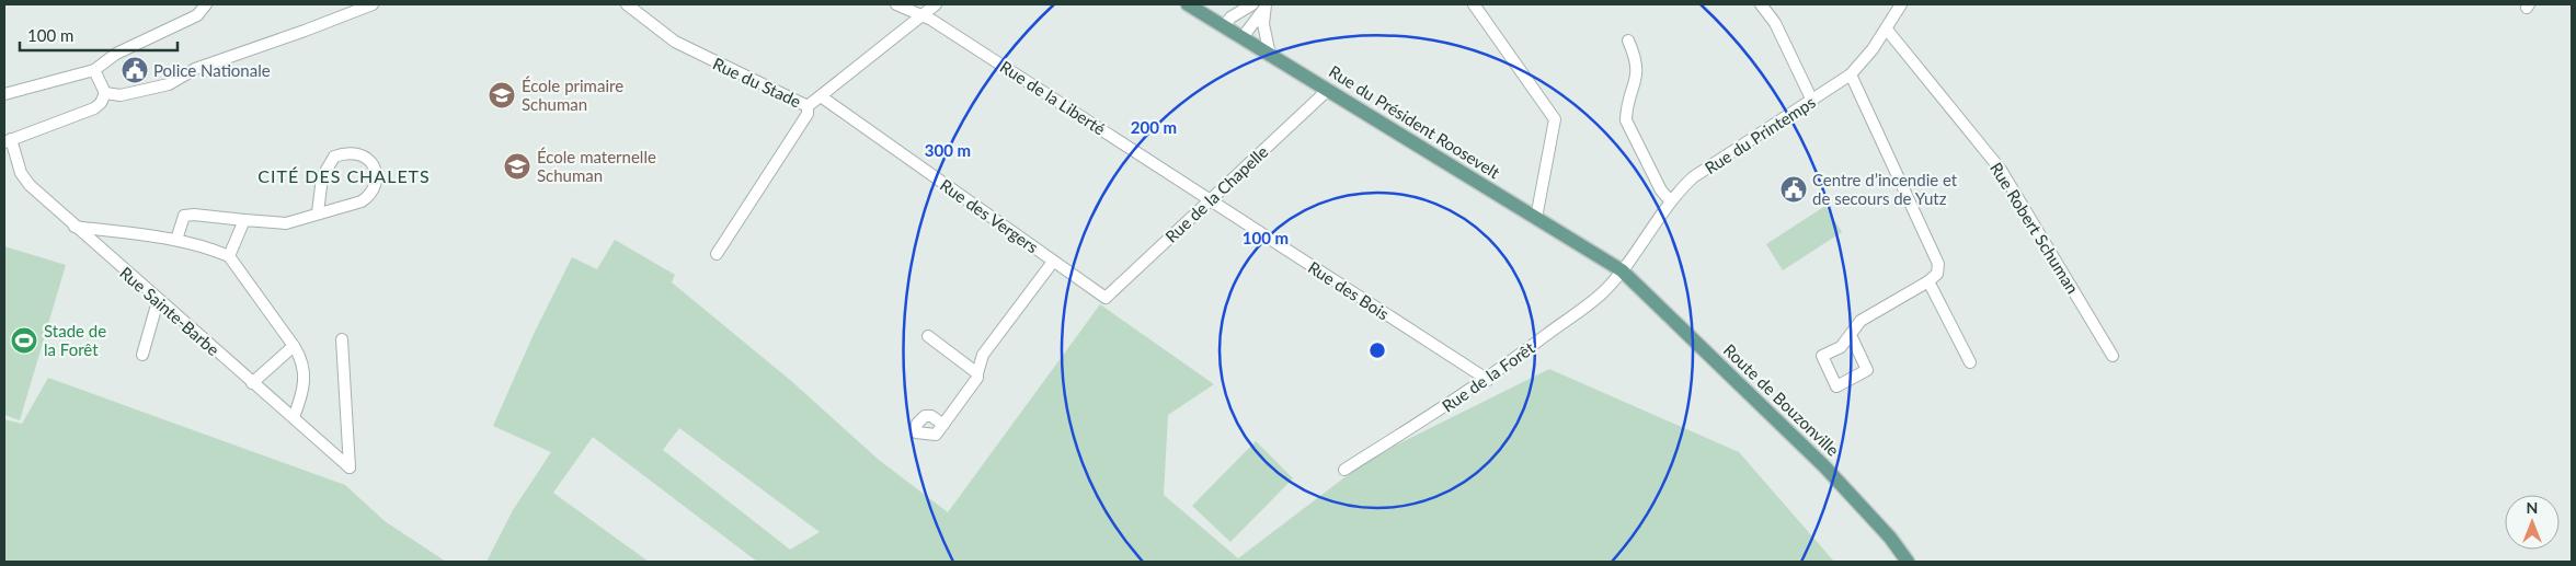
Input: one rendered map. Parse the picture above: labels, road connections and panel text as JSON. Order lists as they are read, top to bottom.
{
  "streets": {
    "main road": ["Rue du Président Roosevelt", "Route de Bouzonville"],
    "street": [
      "Rue du Stade",
      "Rue de la Liberté",
      "Rue du Printemps",
      "Rue de la Chapelle",
      "Rue des Vergers",
      "Rue Robert Schuman",
      "Rue des Bois",
      "Rue Sainte-Barbe",
      "Rue de la Forêt"
    ]
  },
  "crossings": [
    ["Rue du Stade", "Rue de la Liberté"],
    ["Rue du Stade", "Rue des Vergers"],
    ["Rue de la Liberté", "Rue de la Chapelle"],
    ["Rue de la Liberté", "Rue des Bois"],
    ["Rue du Président Roosevelt", "Rue du Printemps"],
    ["Rue du Président Roosevelt", "Rue de la Chapelle"],
    ["Rue du Président Roosevelt", "Rue de la Forêt"],
    ["Rue du Président Roosevelt", "Route de Bouzonville"],
    ["Rue du Printemps", "Rue Robert Schuman"],
    ["Rue du Printemps", "Rue de la Forêt"],
    ["Rue du Printemps", "Route de Bouzonville"],
    ["Rue de la Chapelle", "Rue des Vergers"],
    ["Rue de la Chapelle", "Rue des Bois"],
    ["Rue des Bois", "Rue de la Forêt"],
    ["Rue de la Forêt", "Route de Bouzonville"]
  ],
  "districts": ["CITÉ DES CHALETS"],
  "places": {
    "public building": ["Police Nationale", "Centre d’incendie et de secours de Yutz"],
    "school or university": ["École primaire Schuman", "École maternelle Schuman"],
    "sports": ["Stade de la Forêt"]
  },
  "scale_bar": "100 m",
  "north": "top",
  "rings": ["200 m", "300 m", "100 m"]
}
